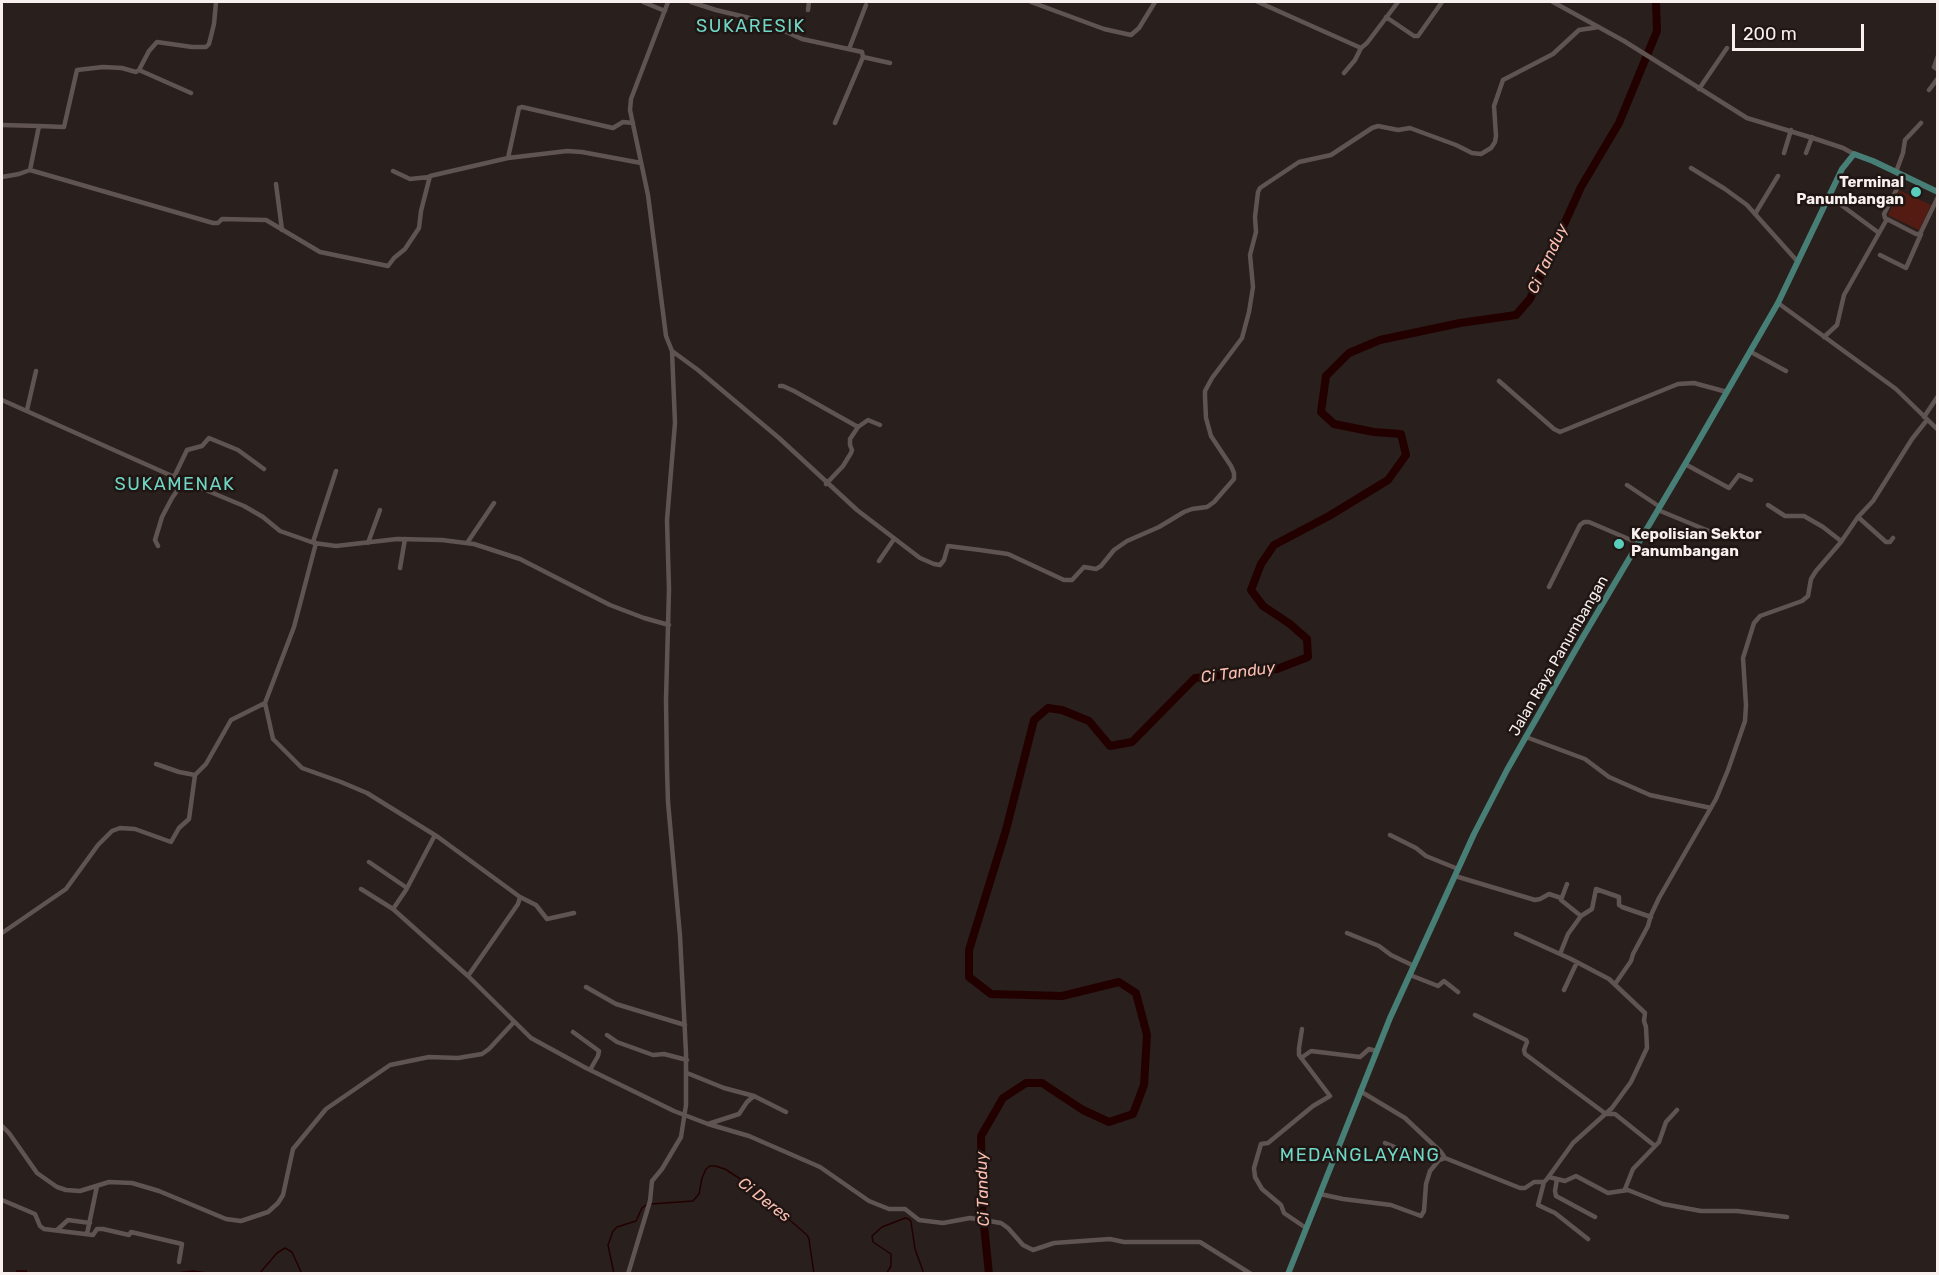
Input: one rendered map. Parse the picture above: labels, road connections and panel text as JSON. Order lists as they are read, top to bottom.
{
  "streets": {
    "main road": ["Jalan Raya Panumbangan"]
  },
  "districts": ["SUKARESIK", "SUKAMENAK", "MEDANGLAYANG"],
  "water": ["Ci Tanduy", "Ci Deres"],
  "places": ["Terminal Panumbangan", "Kepolisian Sektor Panumbangan"],
  "scale_bar": "200 m"
}
